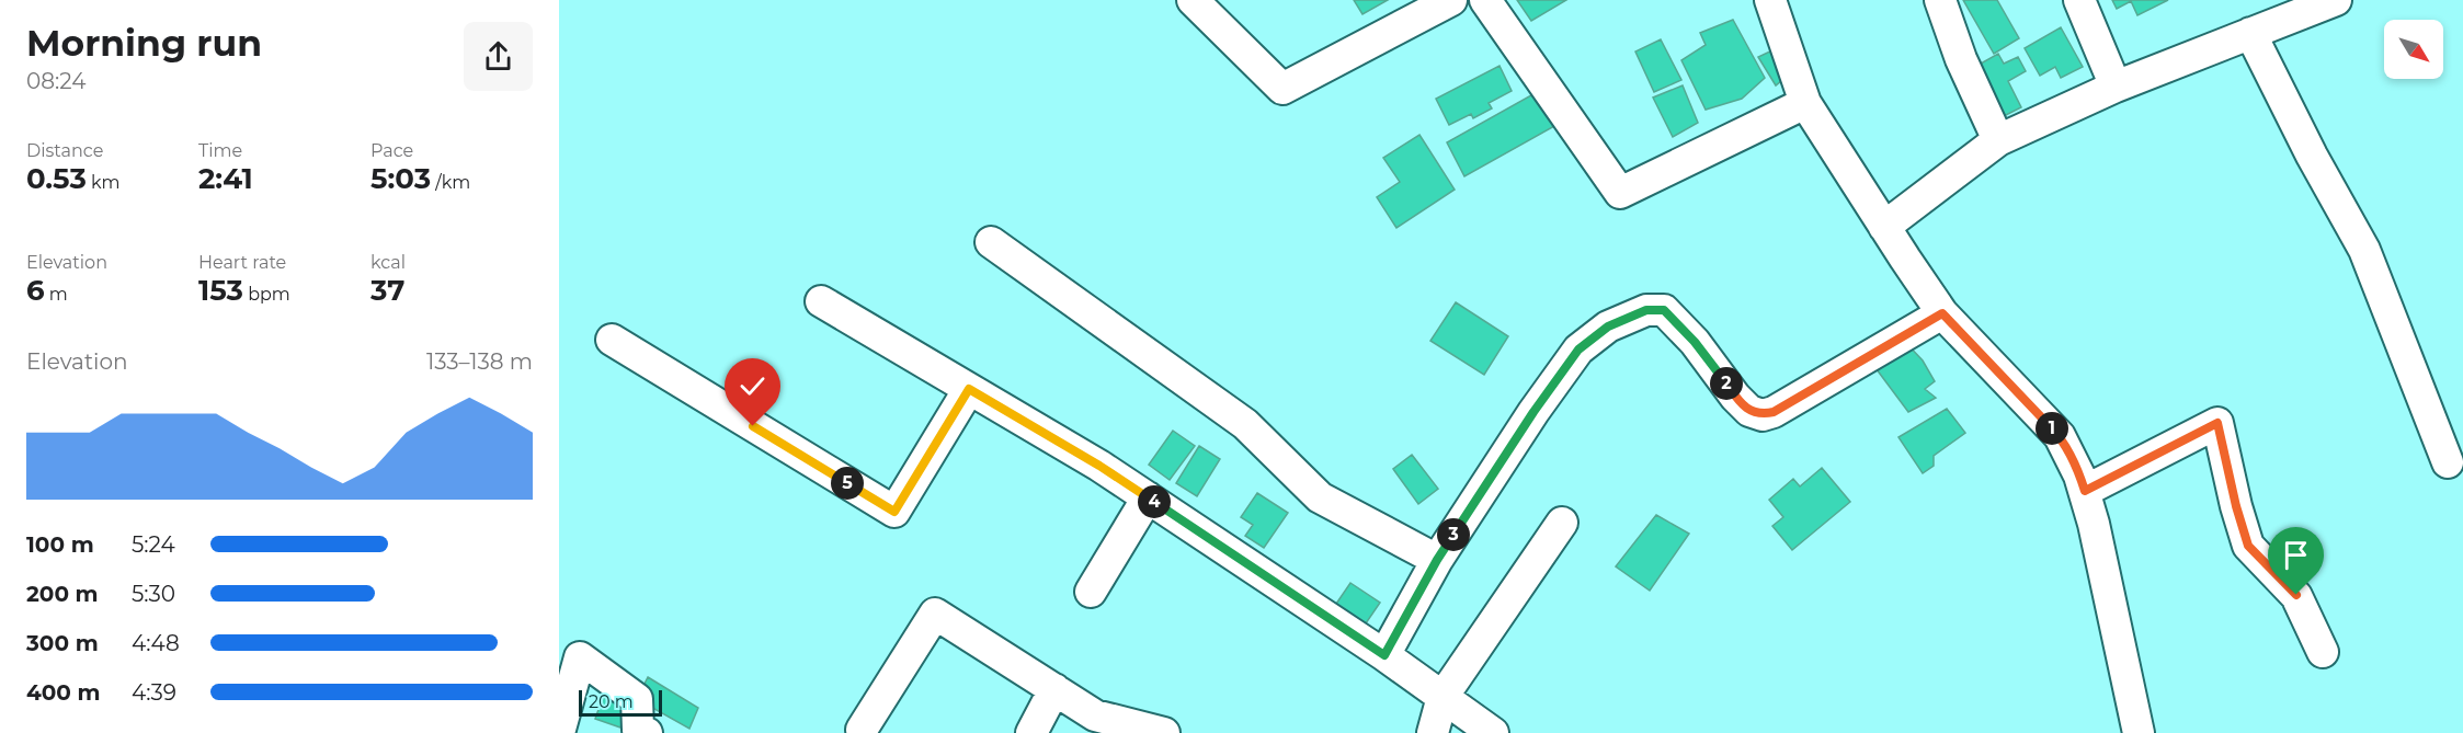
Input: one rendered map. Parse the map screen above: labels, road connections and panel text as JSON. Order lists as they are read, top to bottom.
{
  "scale_bar": "20 m",
  "north": "bottom right",
  "page": {
    "heading": ["Morning run", "08:24"],
    "stats": [
      ["Distance", "0.53 km"],
      ["Time", "2:41"],
      ["Pace", "5:03 /km"],
      ["Elevation", "6 m"],
      ["Heart rate", "153 bpm"],
      ["kcal", "37"]
    ],
    "chart": ["Elevation", "133–138 m"],
    "pins": [
      "2",
      "1",
      "5",
      "4",
      "3"
    ],
    "list": [
      {
        "name": "100 m",
        "note": "5:24"
      },
      {
        "name": "200 m",
        "note": "5:30"
      },
      {
        "name": "300 m",
        "note": "4:48"
      },
      {
        "name": "400 m",
        "note": "4:39"
      }
    ],
    "scale": "20 m"
  }
}
